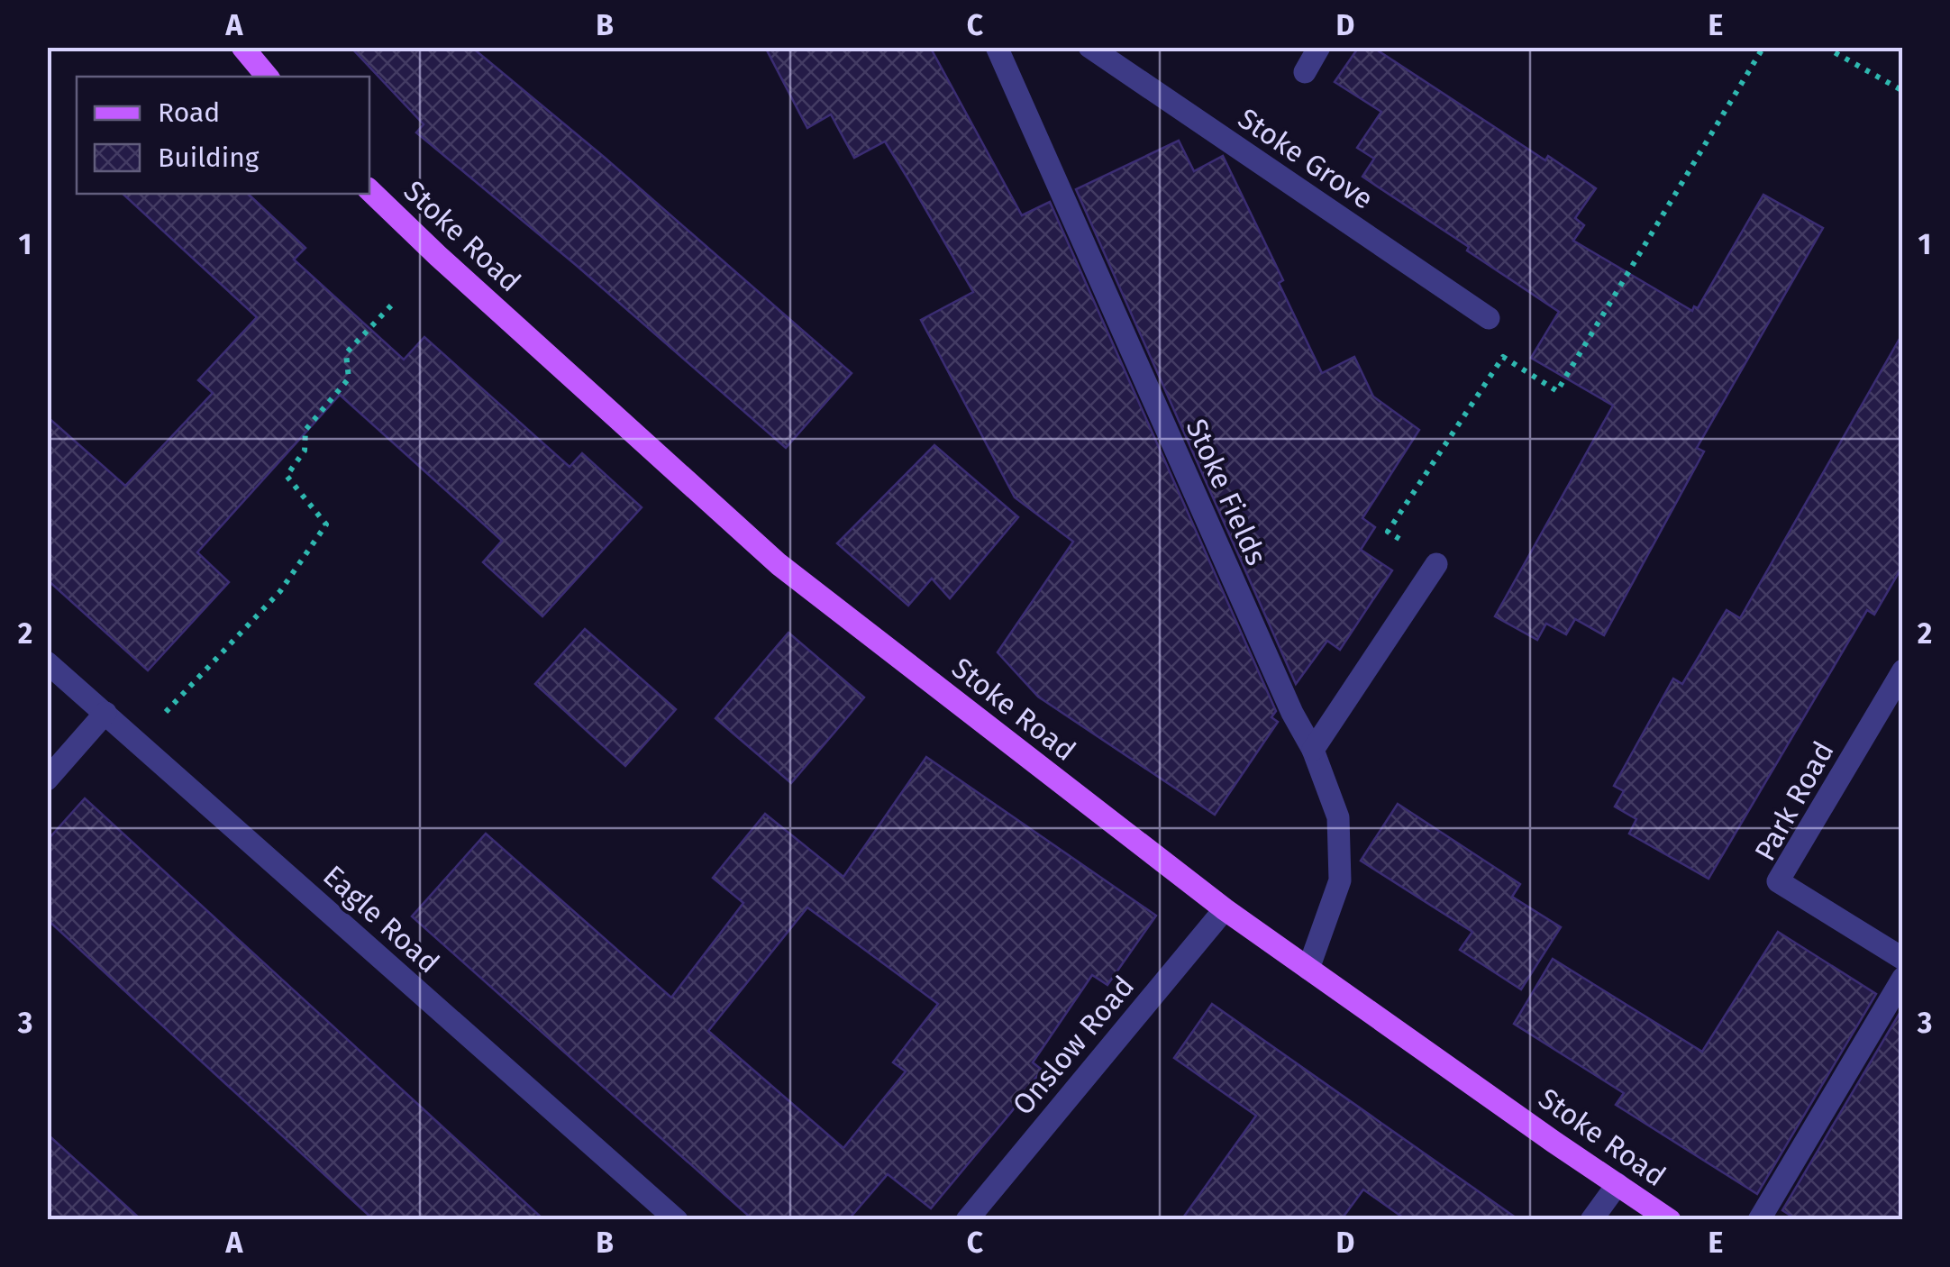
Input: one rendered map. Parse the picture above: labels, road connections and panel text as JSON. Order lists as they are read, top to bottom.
{
  "streets": {
    "main road": ["Stoke Road"],
    "street": [
      "Stoke Grove",
      "Stoke Fields",
      "Park Road",
      "Eagle Road",
      "Onslow Road"
    ]
  },
  "crossings": [
    ["Stoke Road", "Stoke Fields"],
    ["Stoke Road", "Onslow Road"]
  ],
  "legend": ["Road", "Building"],
  "grid": {
    "columns": [
      "A",
      "B",
      "C",
      "D",
      "E"
    ],
    "rows": ["1", "2", "3"]
  }
}
